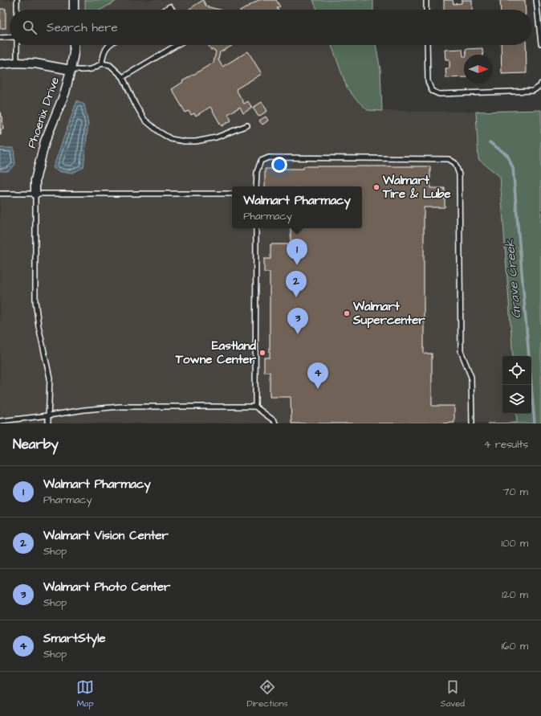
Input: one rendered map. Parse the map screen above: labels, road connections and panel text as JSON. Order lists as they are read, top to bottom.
{
  "streets": {
    "street": ["Phoenix Drive"]
  },
  "water": ["Grave Creek"],
  "places": ["Walmart Tire & Lube", "Walmart Supercenter", "Eastland Towne Center"],
  "north": "right",
  "page": {
    "search": "Search here",
    "popup": ["Walmart Pharmacy", "Pharmacy"],
    "pins": [
      "1",
      "2",
      "3",
      "4"
    ],
    "heading": ["Nearby", "4 results"],
    "list": [
      {
        "mark": "1",
        "name": "Walmart Pharmacy",
        "note": "Pharmacy",
        "value": "70 m"
      },
      {
        "mark": "2",
        "name": "Walmart Vision Center",
        "note": "Shop",
        "value": "100 m"
      },
      {
        "mark": "3",
        "name": "Walmart Photo Center",
        "note": "Shop",
        "value": "120 m"
      },
      {
        "mark": "4",
        "name": "SmartStyle",
        "note": "Shop",
        "value": "160 m"
      }
    ],
    "nav": ["Map", "Directions", "Saved"]
  }
}
